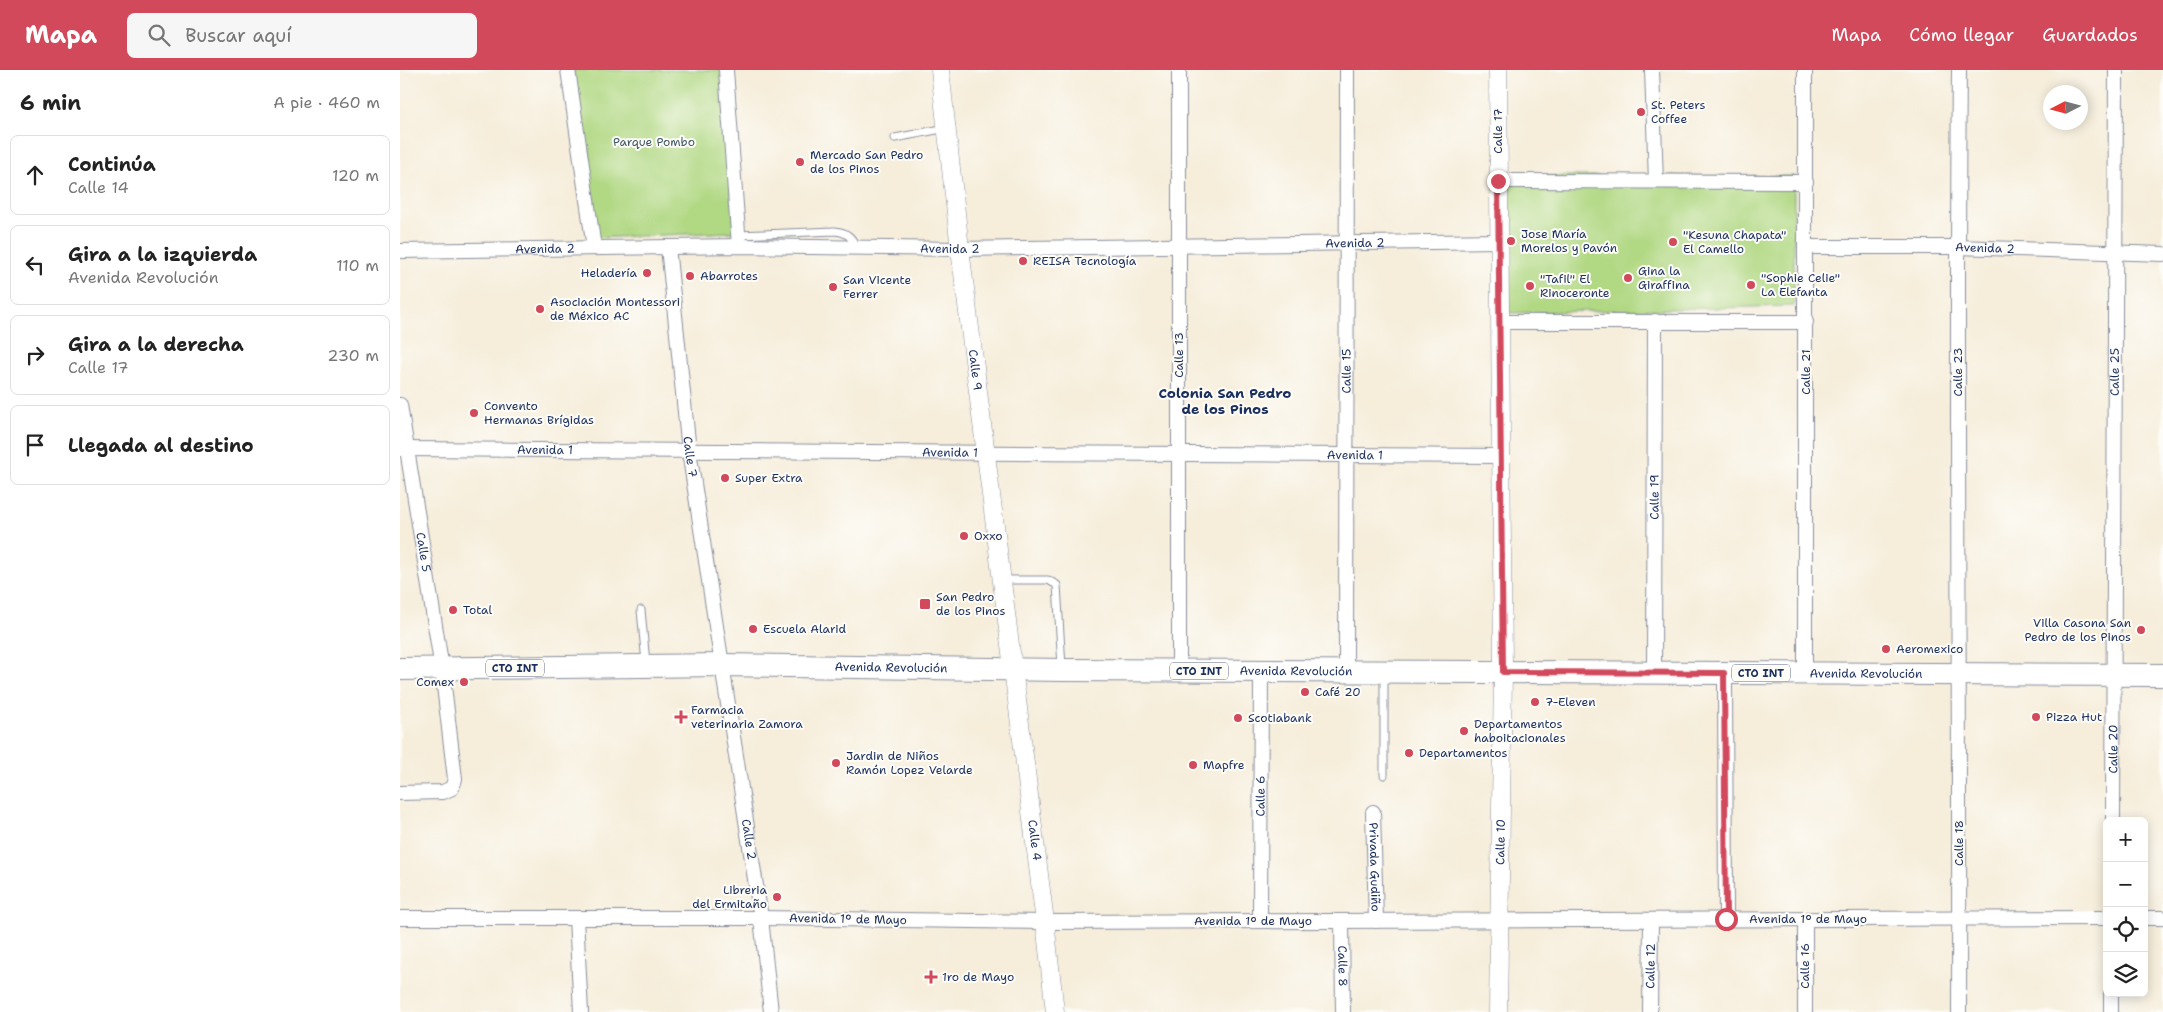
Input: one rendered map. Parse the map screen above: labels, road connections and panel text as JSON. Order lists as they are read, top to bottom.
{
  "streets": {
    "main road": ["CTO INT", "Avenida Revolución"],
    "street": [
      "Calle 17",
      "Avenida 2",
      "Calle 13",
      "Calle 9",
      "Calle 15",
      "Calle 21",
      "Calle 23",
      "Calle 25",
      "Avenida 1",
      "Calle 7",
      "Calle 19",
      "Calle 5",
      "Calle 20",
      "Calle 6",
      "Calle 2",
      "Calle 4",
      "Calle 10",
      "Calle 18",
      "Privada Gudiño",
      "Avenida 1º de Mayo",
      "Calle 8",
      "Calle 12",
      "Calle 16"
    ]
  },
  "crossings": [
    ["Calle 17", "Avenida 2"],
    ["Calle 17", "Avenida 1"],
    ["Calle 17", "Avenida Revolución"],
    ["Calle 17", "Calle 10"],
    ["Avenida 2", "Calle 13"],
    ["Avenida 2", "Calle 9"],
    ["Avenida 2", "Calle 15"],
    ["Avenida 2", "Calle 21"],
    ["Avenida 2", "Calle 23"],
    ["Avenida 2", "Calle 25"],
    ["Avenida 2", "Calle 7"],
    ["Calle 13", "Avenida 1"],
    ["Calle 13", "Avenida Revolución"],
    ["Calle 9", "Avenida 1"],
    ["Calle 9", "Avenida Revolución"],
    ["Calle 9", "Calle 4"],
    ["Calle 15", "Avenida 1"],
    ["Calle 15", "Avenida Revolución"],
    ["Calle 21", "Avenida Revolución"],
    ["Calle 23", "Avenida Revolución"],
    ["Calle 23", "Calle 18"],
    ["Calle 25", "Avenida Revolución"],
    ["Calle 25", "Calle 20"],
    ["Avenida 1", "Calle 7"],
    ["Avenida 1", "Calle 5"],
    ["Calle 7", "Avenida Revolución"],
    ["Calle 7", "Calle 2"],
    ["Calle 19", "Avenida Revolución"],
    ["Calle 5", "Avenida Revolución"],
    ["Avenida Revolución", "Calle 20"],
    ["Avenida Revolución", "Calle 6"],
    ["Avenida Revolución", "Calle 2"],
    ["Avenida Revolución", "Calle 4"],
    ["Avenida Revolución", "Calle 10"],
    ["Avenida Revolución", "Calle 18"],
    ["Calle 6", "Avenida 1º de Mayo"],
    ["Calle 2", "Avenida 1º de Mayo"],
    ["Calle 4", "Avenida 1º de Mayo"],
    ["Calle 10", "Avenida 1º de Mayo"],
    ["Calle 18", "Avenida 1º de Mayo"],
    ["Privada Gudiño", "Avenida 1º de Mayo"],
    ["Avenida 1º de Mayo", "Calle 8"],
    ["Avenida 1º de Mayo", "Calle 12"],
    ["Avenida 1º de Mayo", "Calle 16"]
  ],
  "districts": ["Colonia San Pedro de los Pinos"],
  "parks": ["Parque Pombo"],
  "places": {
    "other": [
      "St. Peters Coffee",
      "Mercado San Pedro de los Pinos",
      "Jose María Morelos y Pavón",
      "\"Kesuna Chapata\" El Camello",
      "REISA Tecnología",
      "Heladería",
      "Abarrotes",
      "Gina la Giraffina",
      "\"Sophie Celie\" La Elefanta",
      "\"Tafil\" El Rinoceronte",
      "San Vicente Ferrer",
      "Asociación Montessori de México AC",
      "Convento Hermanas Brígidas",
      "Super Extra",
      "Oxxo",
      "Total",
      "Escuela Alarid",
      "Villa Casona San Pedro de los Pinos",
      "Aeromexico",
      "Comex",
      "Café 20",
      "7-Eleven",
      "Pizza Hut",
      "Scotiabank",
      "Departamentos haboitacionales",
      "Departamentos",
      "Jardin de Niños Ramón Lopez Velarde",
      "Mapfre",
      "Libreria del Ermitaño"
    ],
    "transit": ["San Pedro de los Pinos"],
    "health": ["Farmacia veterinaria Zamora", "1ro de Mayo"]
  },
  "north": "left",
  "page": {
    "header": "Mapa",
    "search": "Buscar aquí",
    "nav": ["Mapa", "Cómo llegar", "Guardados"],
    "heading": ["6 min", "A pie · 460 m"],
    "list": [
      ["Continúa", "Calle 14", "120 m"],
      ["Gira a la izquierda", "Avenida Revolución", "110 m"],
      ["Gira a la derecha", "Calle 17", "230 m"],
      "Llegada al destino"
    ],
    "map_buttons": ["+", "−"]
  }
}
